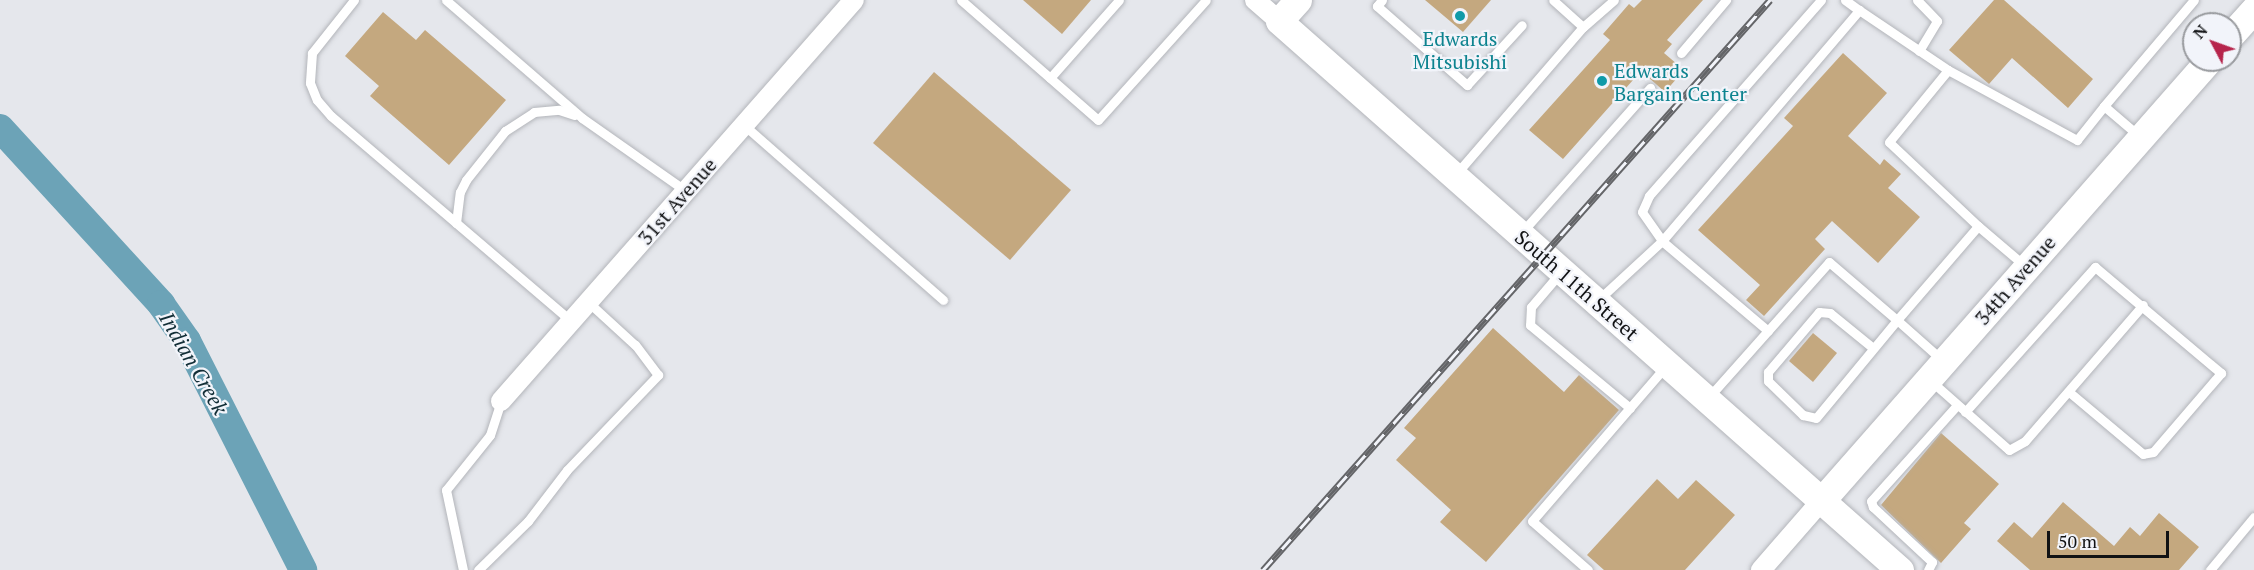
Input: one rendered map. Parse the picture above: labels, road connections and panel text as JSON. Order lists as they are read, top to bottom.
{
  "streets": {
    "street": ["31st Avenue", "34th Avenue", "South 11th Street"]
  },
  "crossings": [
    ["34th Avenue", "South 11th Street"]
  ],
  "water": ["Indian Creek"],
  "places": ["Edwards Mitsubishi", "Edwards Bargain Center"],
  "scale_bar": "50 m",
  "north": "top left"
}
